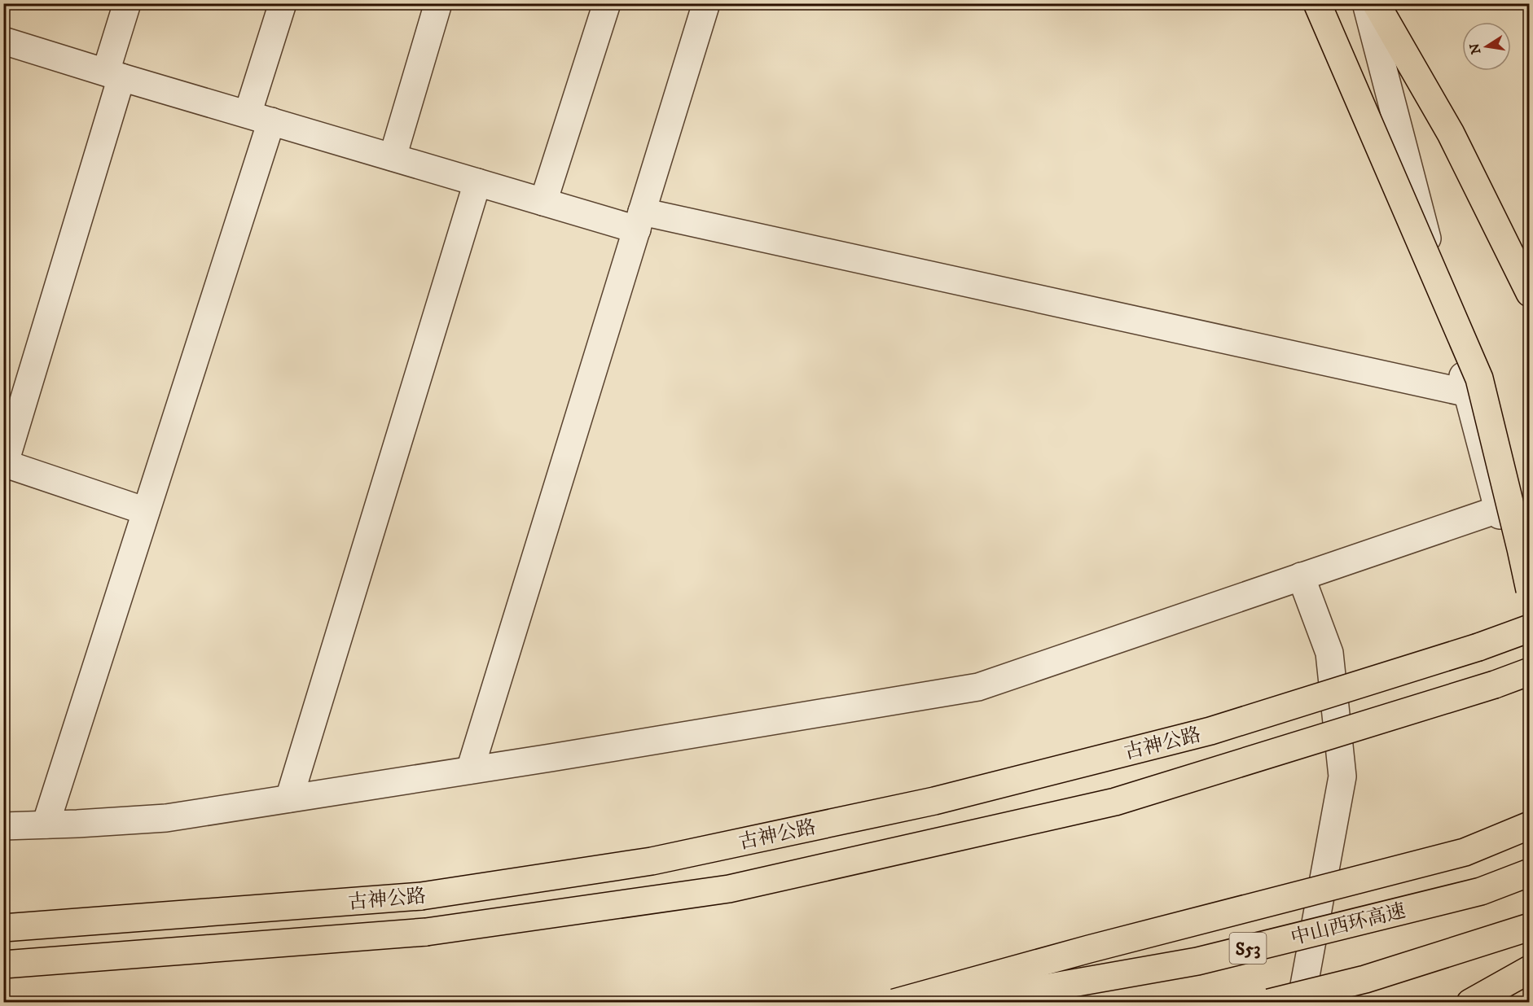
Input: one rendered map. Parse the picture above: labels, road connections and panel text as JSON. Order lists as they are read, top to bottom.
{
  "streets": {
    "main road": ["古神公路", "中山西环高速", "S53"]
  },
  "north": "left"
}
